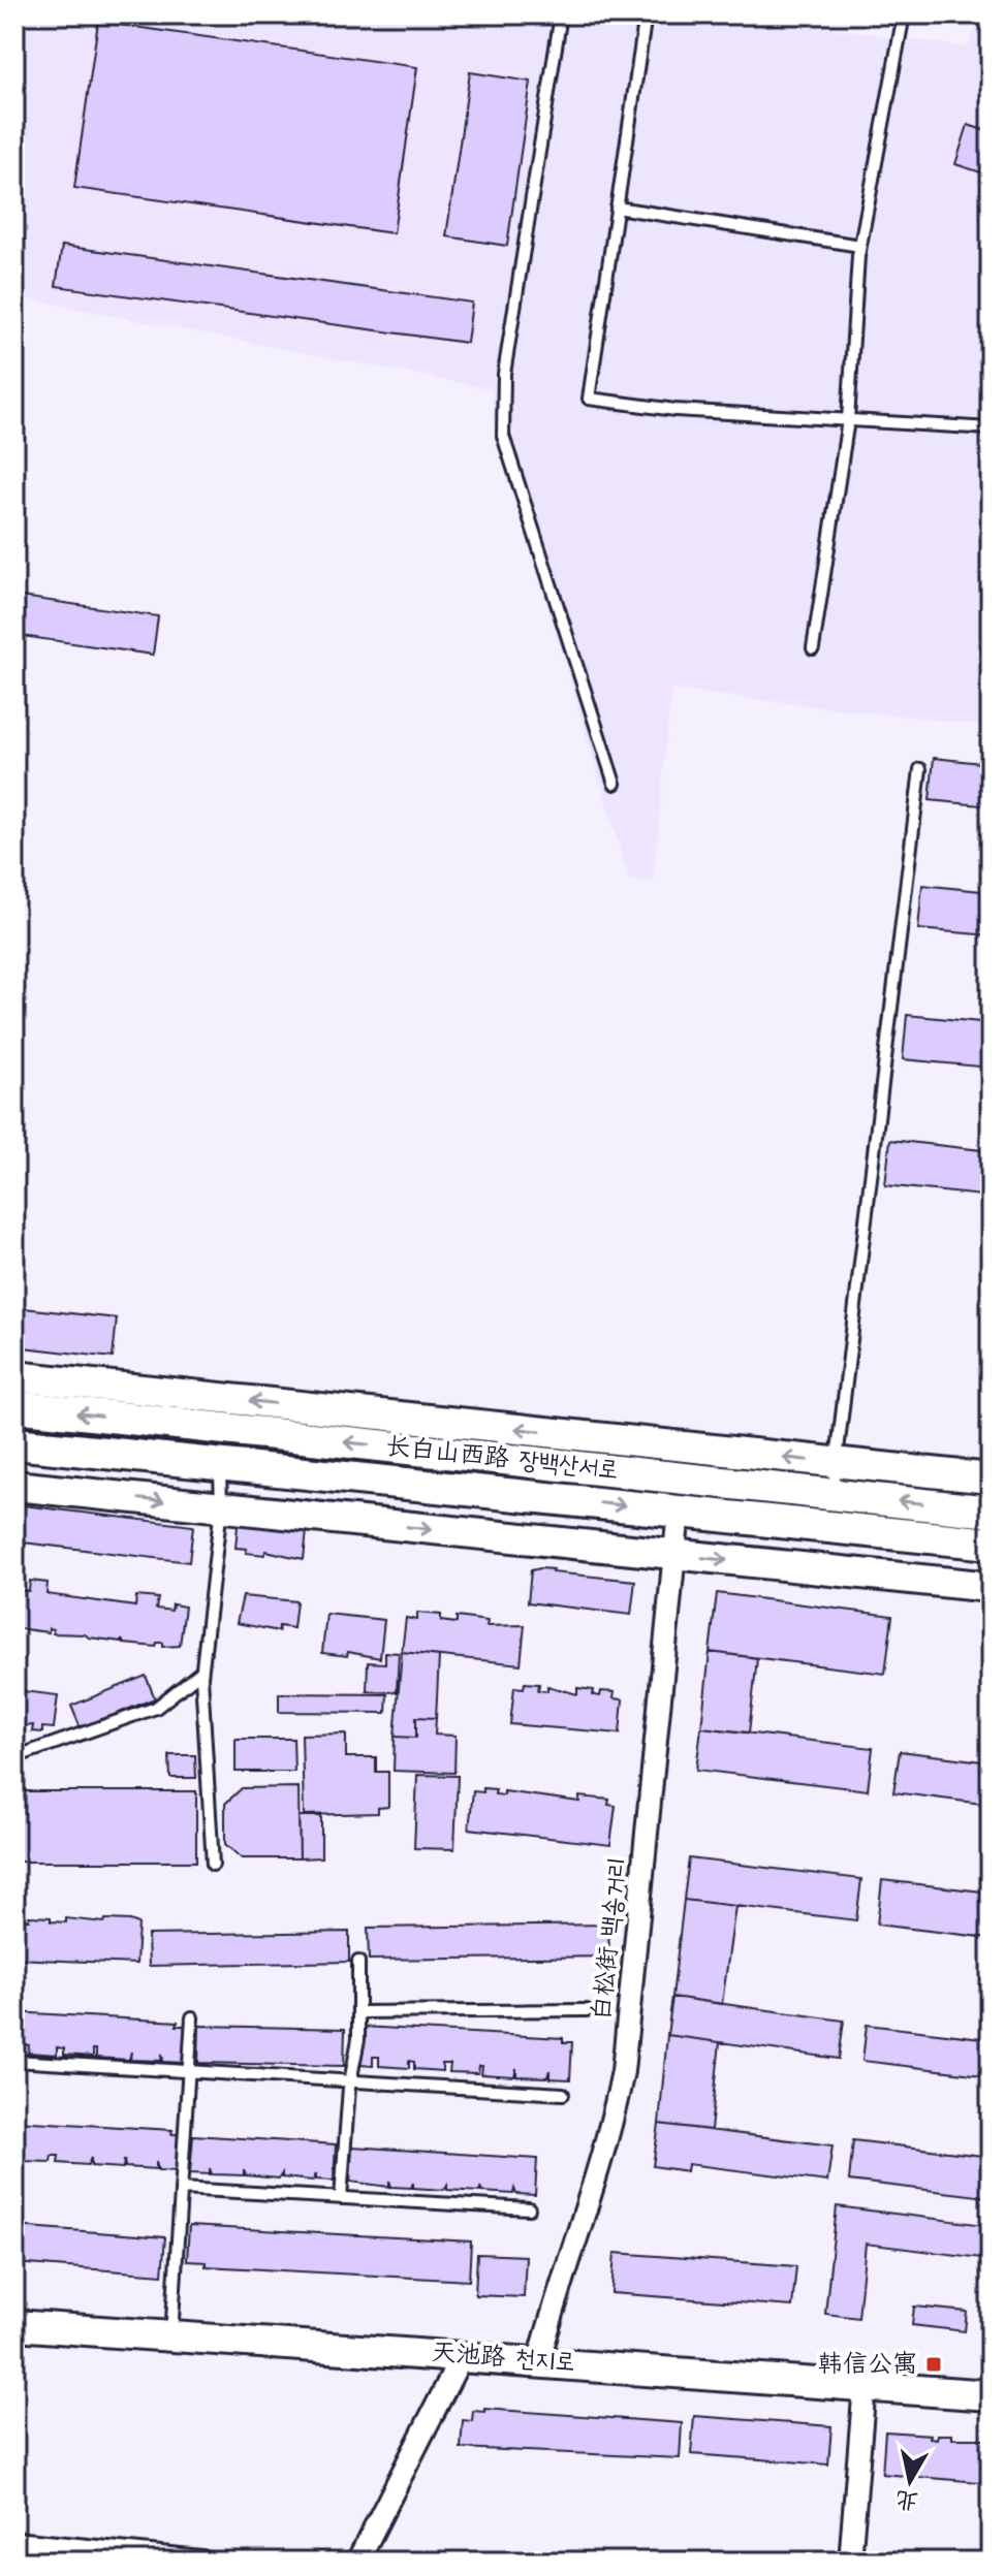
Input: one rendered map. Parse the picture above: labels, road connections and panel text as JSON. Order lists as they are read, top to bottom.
{
  "streets": {
    "main road": ["长白山西路 장백산서로"],
    "street": ["白松街 백송거리", "天池路 천지로"]
  },
  "crossings": [
    ["长白山西路 장백산서로", "白松街 백송거리"],
    ["白松街 백송거리", "天池路 천지로"]
  ],
  "places": {
    "transit": ["韩信公寓"]
  },
  "north": "bottom"
}
